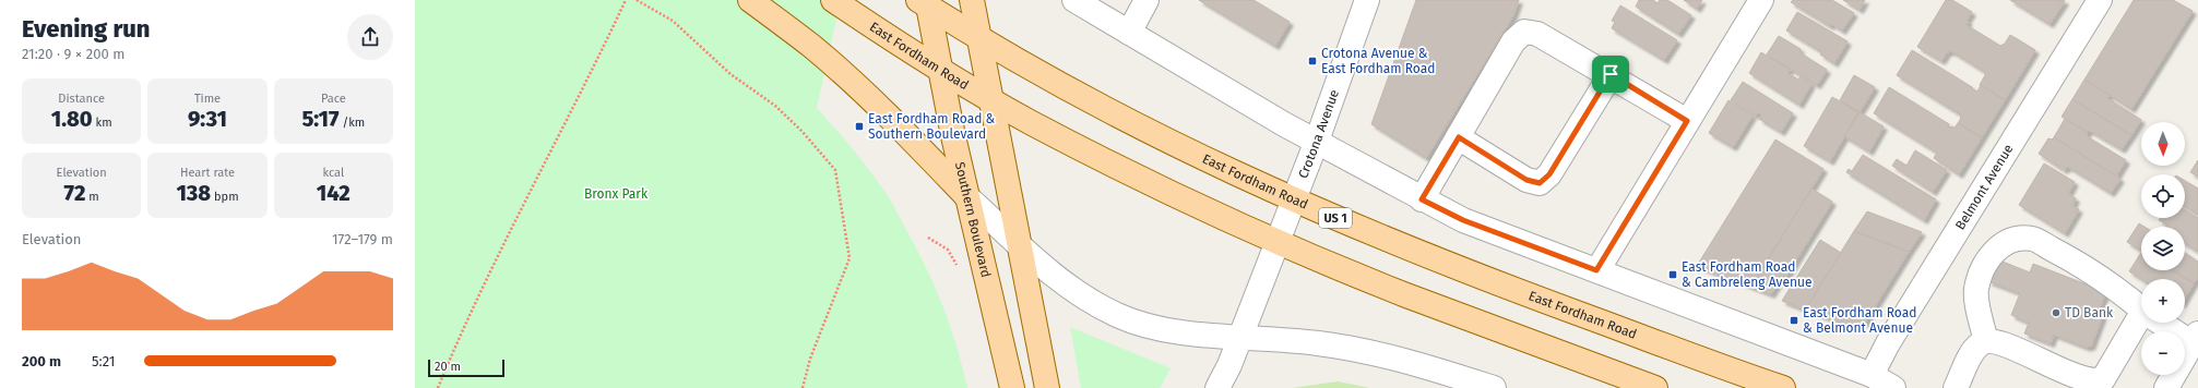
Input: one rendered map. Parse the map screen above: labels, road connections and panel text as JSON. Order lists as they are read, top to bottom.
{
  "streets": {
    "main road": ["East Fordham Road", "US 1", "Southern Boulevard"],
    "street": ["Crotona Avenue", "Belmont Avenue"]
  },
  "parks": ["Bronx Park"],
  "places": {
    "transit": [
      "Crotona Avenue & East Fordham Road",
      "East Fordham Road & Southern Boulevard",
      "East Fordham Road & Cambreleng Avenue",
      "East Fordham Road & Belmont Avenue"
    ],
    "other": ["TD Bank"]
  },
  "scale_bar": "20 m",
  "north": "bottom",
  "page": {
    "heading": ["Evening run", "21:20 · 9 × 200 m"],
    "stats": [
      ["Distance", "1.80 km"],
      ["Time", "9:31"],
      ["Pace", "5:17 /km"],
      ["Elevation", "72 m"],
      ["Heart rate", "138 bpm"],
      ["kcal", "142"]
    ],
    "map_buttons": ["+", "−"],
    "chart": ["Elevation", "172–179 m"],
    "list": [
      {
        "name": "200 m",
        "note": "5:21"
      }
    ],
    "scale": "20 m"
  }
}
